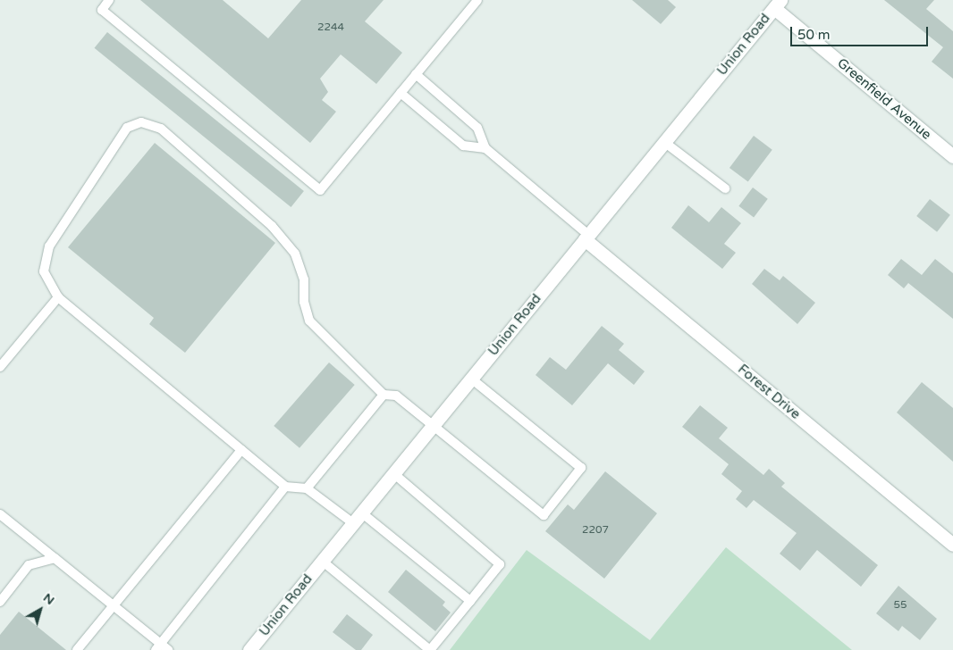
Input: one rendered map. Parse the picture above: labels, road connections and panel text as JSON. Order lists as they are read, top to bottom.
{
  "streets": {
    "main road": ["Union Road", "Greenfield Avenue", "Forest Drive"]
  },
  "crossings": [
    ["Union Road", "Greenfield Avenue"],
    ["Union Road", "Forest Drive"]
  ],
  "house_numbers": ["2244", "2207", "55"],
  "scale_bar": "50 m",
  "north": "top right"
}
